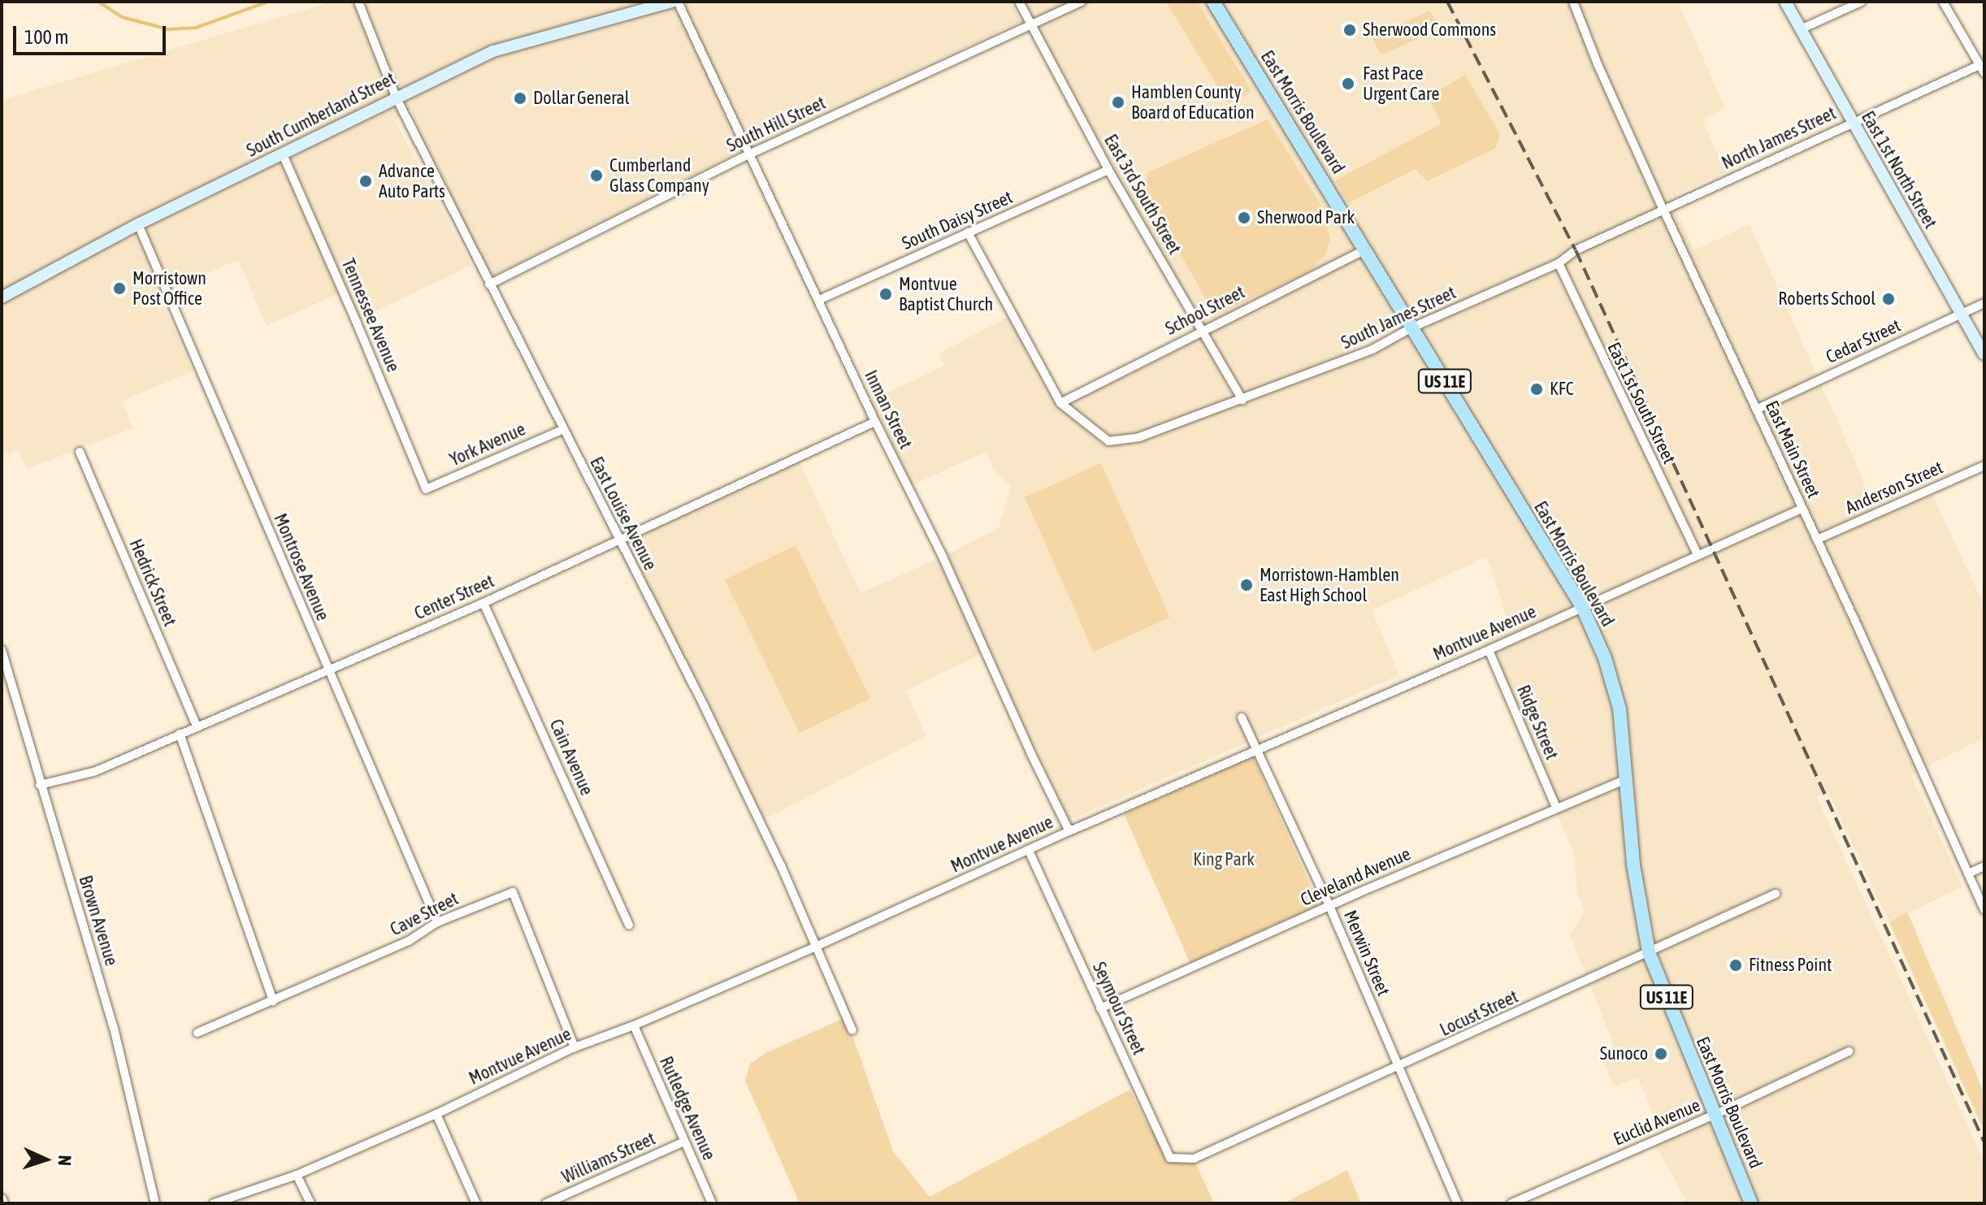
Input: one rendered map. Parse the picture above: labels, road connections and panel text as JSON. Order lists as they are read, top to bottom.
{
  "streets": {
    "main road": [
      "East Morris Boulevard",
      "South Cumberland Street",
      "East 1st North Street",
      "US 11E"
    ],
    "street": [
      "South Hill Street",
      "North James Street",
      "East 3rd South Street",
      "South Daisy Street",
      "School Street",
      "Tennessee Avenue",
      "South James Street",
      "Cedar Street",
      "East 1st South Street",
      "Inman Street",
      "York Avenue",
      "East Main Street",
      "Anderson Street",
      "East Louise Avenue",
      "Montrose Avenue",
      "Hedrick Street",
      "Center Street",
      "Montvue Avenue",
      "Ridge Street",
      "Cain Avenue",
      "Cleveland Avenue",
      "Cave Street",
      "Brown Avenue",
      "Merwin Street",
      "Seymour Street",
      "Locust Street",
      "Rutledge Avenue",
      "Euclid Avenue",
      "Williams Street"
    ]
  },
  "crossings": [
    ["East Morris Boulevard", "School Street"],
    ["East Morris Boulevard", "South James Street"],
    ["East Morris Boulevard", "Montvue Avenue"],
    ["East Morris Boulevard", "Cleveland Avenue"],
    ["East Morris Boulevard", "Locust Street"],
    ["East Morris Boulevard", "Euclid Avenue"],
    ["South Cumberland Street", "Tennessee Avenue"],
    ["South Cumberland Street", "East Louise Avenue"],
    ["South Cumberland Street", "Montrose Avenue"],
    ["South Hill Street", "East 3rd South Street"],
    ["South Hill Street", "Inman Street"],
    ["South Hill Street", "East Louise Avenue"],
    ["North James Street", "East 1st North Street"],
    ["North James Street", "South James Street"],
    ["North James Street", "East Main Street"],
    ["East 1st North Street", "Cedar Street"],
    ["East 3rd South Street", "South Daisy Street"],
    ["East 3rd South Street", "School Street"],
    ["East 3rd South Street", "South James Street"],
    ["South Daisy Street", "Inman Street"],
    ["School Street", "South James Street"],
    ["Tennessee Avenue", "York Avenue"],
    ["South James Street", "East 1st South Street"],
    ["South James Street", "East Main Street"],
    ["Cedar Street", "East Main Street"],
    ["East 1st South Street", "Montvue Avenue"],
    ["Inman Street", "Center Street"],
    ["Inman Street", "Montvue Avenue"],
    ["York Avenue", "East Louise Avenue"],
    ["East Main Street", "Anderson Street"],
    ["East Main Street", "Montvue Avenue"],
    ["East Louise Avenue", "Center Street"],
    ["East Louise Avenue", "Montvue Avenue"],
    ["Montrose Avenue", "Center Street"],
    ["Montrose Avenue", "Cave Street"],
    ["Hedrick Street", "Center Street"],
    ["Center Street", "Cain Avenue"],
    ["Center Street", "Brown Avenue"],
    ["Montvue Avenue", "Ridge Street"],
    ["Montvue Avenue", "Cave Street"],
    ["Montvue Avenue", "Merwin Street"],
    ["Montvue Avenue", "Seymour Street"],
    ["Montvue Avenue", "Rutledge Avenue"],
    ["Ridge Street", "Cleveland Avenue"],
    ["Cleveland Avenue", "Merwin Street"],
    ["Cleveland Avenue", "Seymour Street"],
    ["Merwin Street", "Locust Street"],
    ["Seymour Street", "Locust Street"],
    ["Rutledge Avenue", "Williams Street"]
  ],
  "parks": ["King Park"],
  "places": [
    "Sherwood Commons",
    "Fast Pace Urgent Care",
    "Dollar General",
    "Hamblen County Board of Education",
    "Cumberland Glass Company",
    "Advance Auto Parts",
    "Sherwood Park",
    "Morristown Post Office",
    "Montvue Baptist Church",
    "Roberts School",
    "KFC",
    "Morristown-Hamblen East High School",
    "Fitness Point",
    "Sunoco"
  ],
  "scale_bar": "100 m",
  "north": "right"
}
